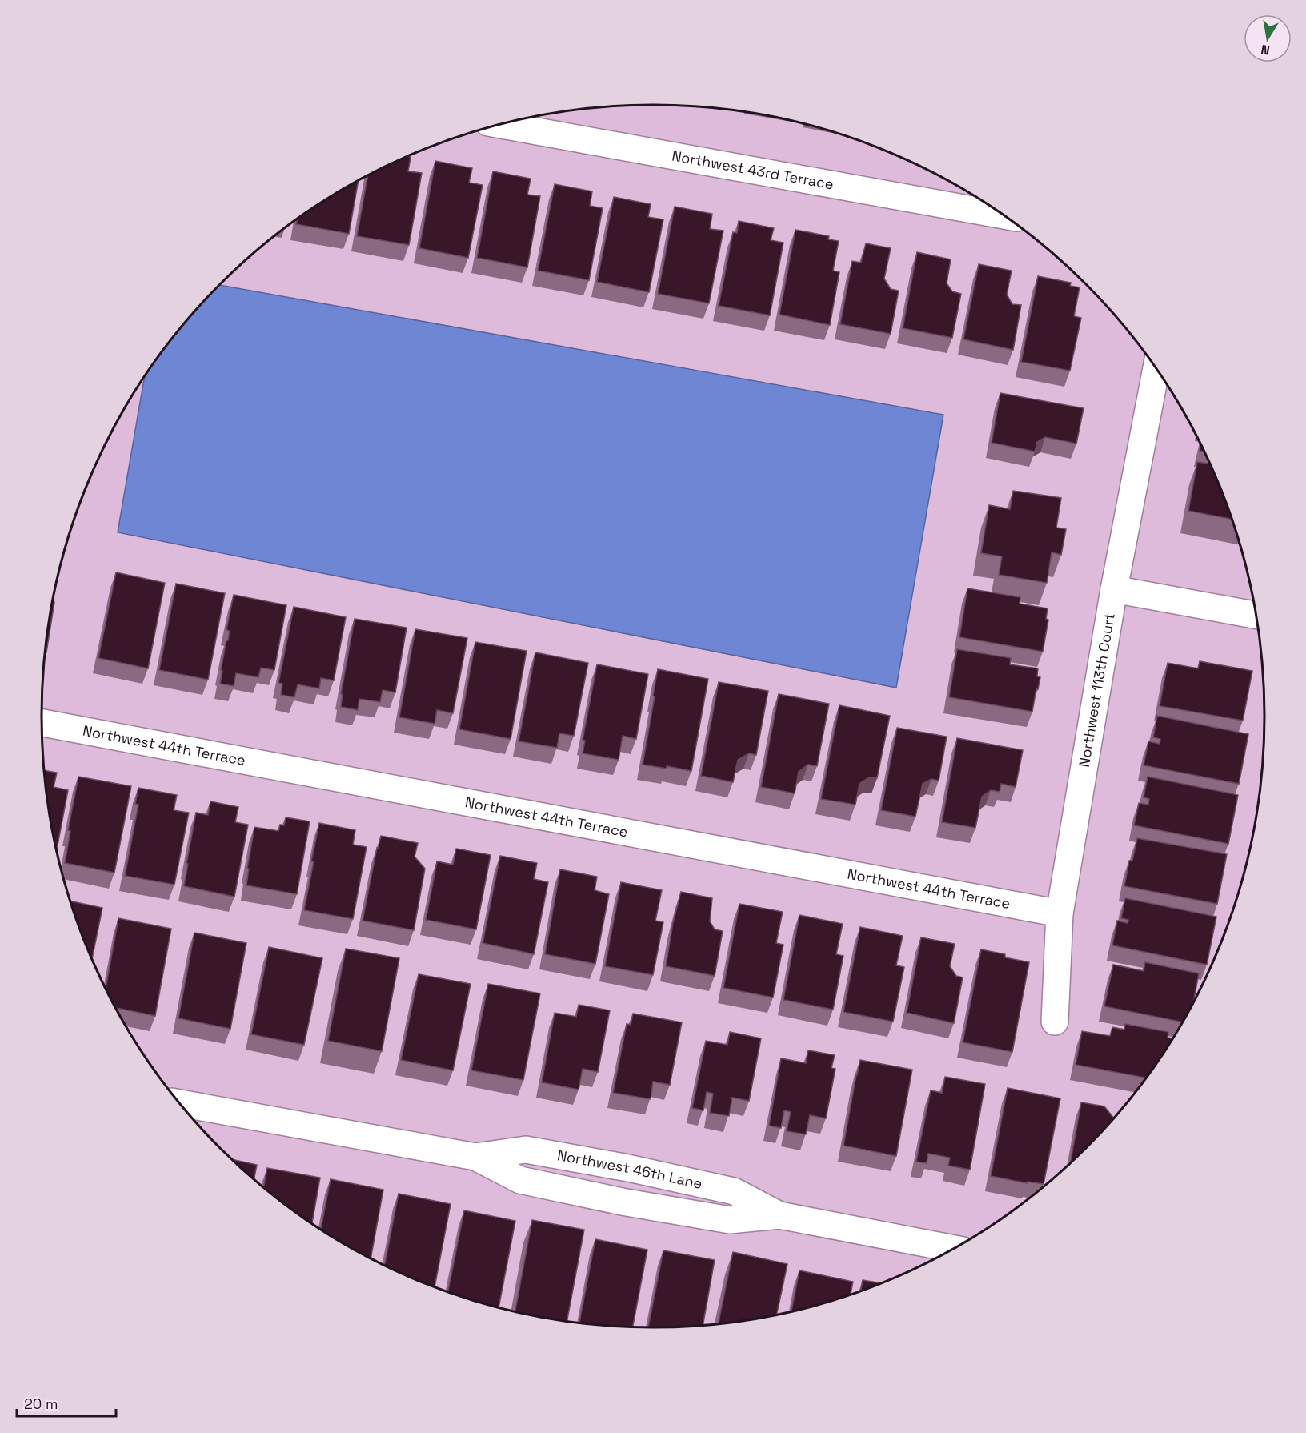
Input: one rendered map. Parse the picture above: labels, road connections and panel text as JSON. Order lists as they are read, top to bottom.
{
  "streets": {
    "street": [
      "Northwest 43rd Terrace",
      "Northwest 113th Court",
      "Northwest 44th Terrace",
      "Northwest 46th Lane"
    ]
  },
  "crossings": [
    ["Northwest 113th Court", "Northwest 44th Terrace"]
  ],
  "scale_bar": "20 m",
  "north": "bottom"
}
